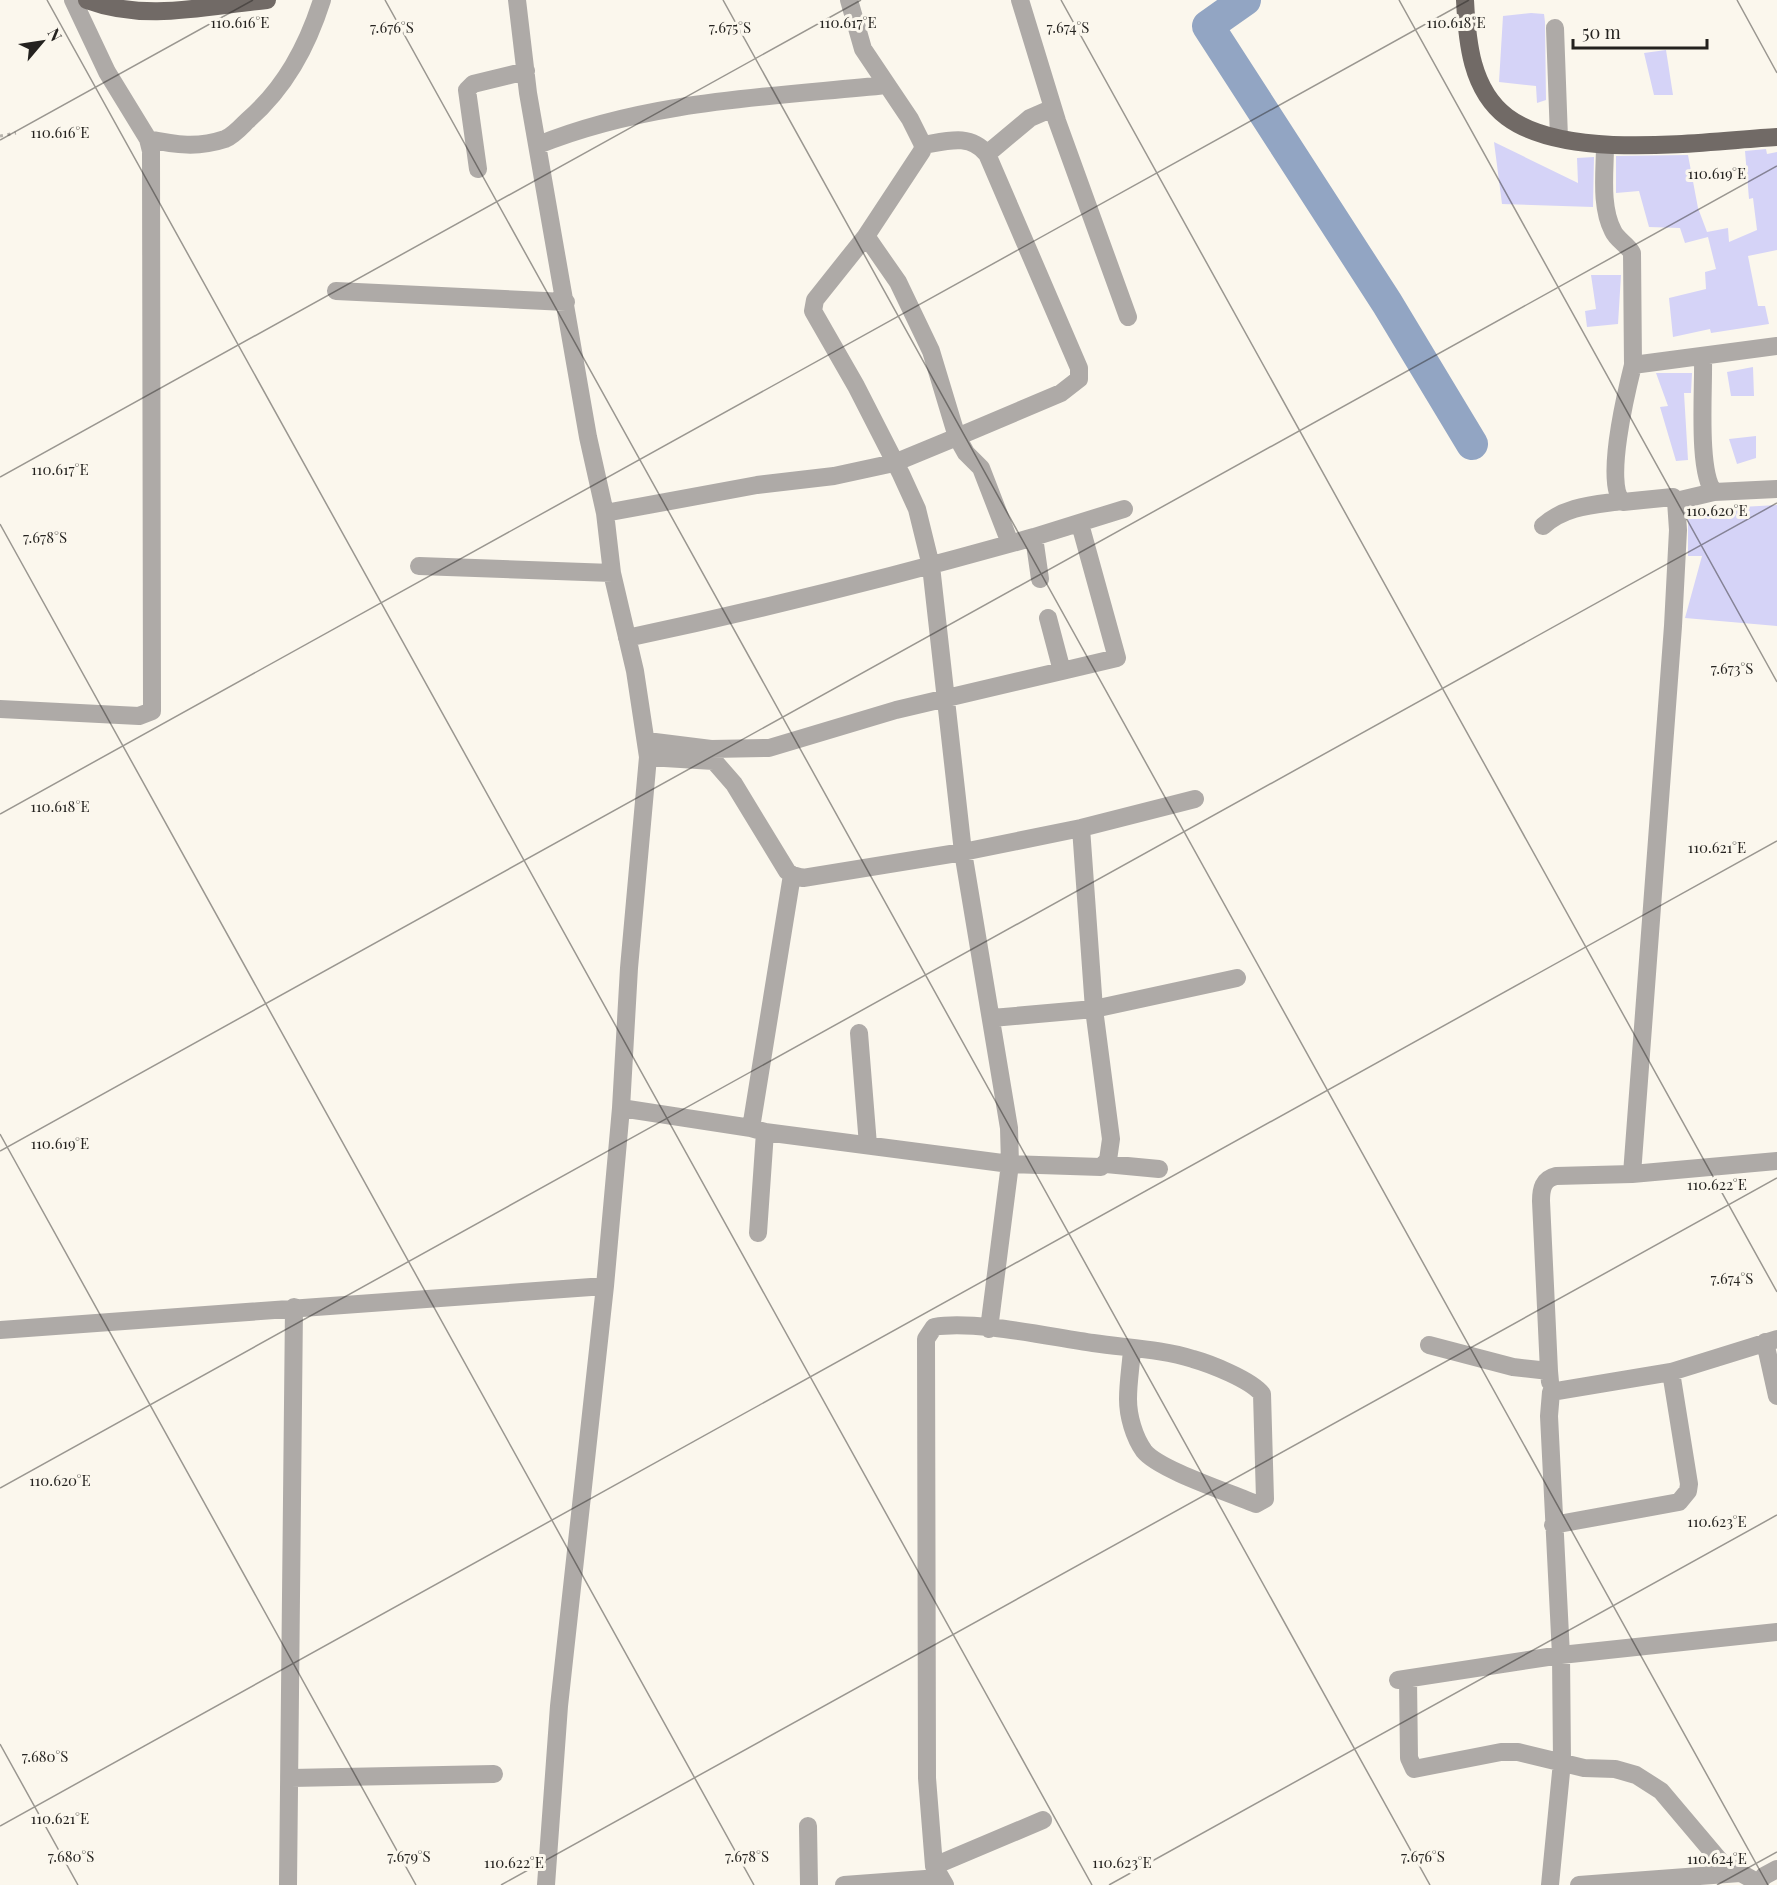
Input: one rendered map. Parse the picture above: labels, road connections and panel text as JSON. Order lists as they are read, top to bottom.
{
  "scale_bar": "50 m",
  "north": "top right",
  "coordinates": [
    "110.616°E",
    "110.618°E",
    "110.617°E",
    "7.676°S",
    "7.675°S",
    "7.674°S",
    "110.619°E",
    "110.620°E",
    "7.678°S",
    "7.673°S",
    "110.621°E",
    "110.622°E",
    "110.623°E",
    "7.680°S",
    "7.679°S",
    "110.624°E"
  ]
}
